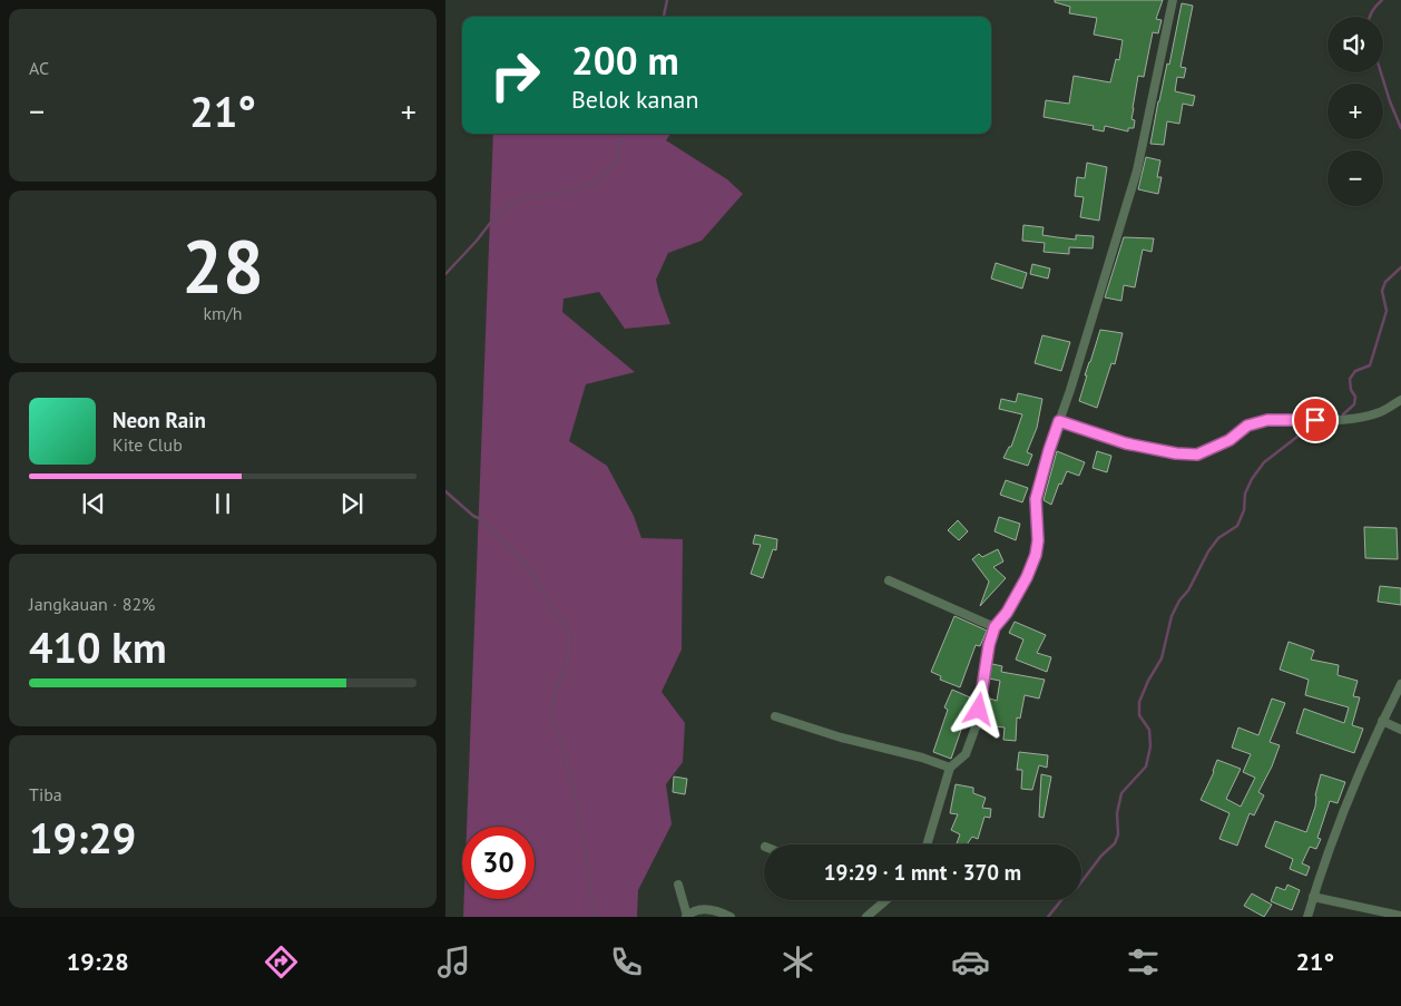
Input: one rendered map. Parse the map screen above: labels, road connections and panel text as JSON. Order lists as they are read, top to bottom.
{
  "page": {
    "tile": [
      "AC",
      ["28", "km/h"],
      ["Jangkauan · 82%", "410 km"],
      ["Tiba", "19:29"]
    ],
    "map_buttons": ["+", "−"],
    "turn": ["200 m", "Belok kanan"],
    "heat": ["−", "21°", "+"],
    "song": ["Neon Rain", "Kite Club"],
    "limit": "30",
    "trip": "19:29 · 1 mnt · 370 m",
    "tabs": ["19:28", "21°"]
  }
}
